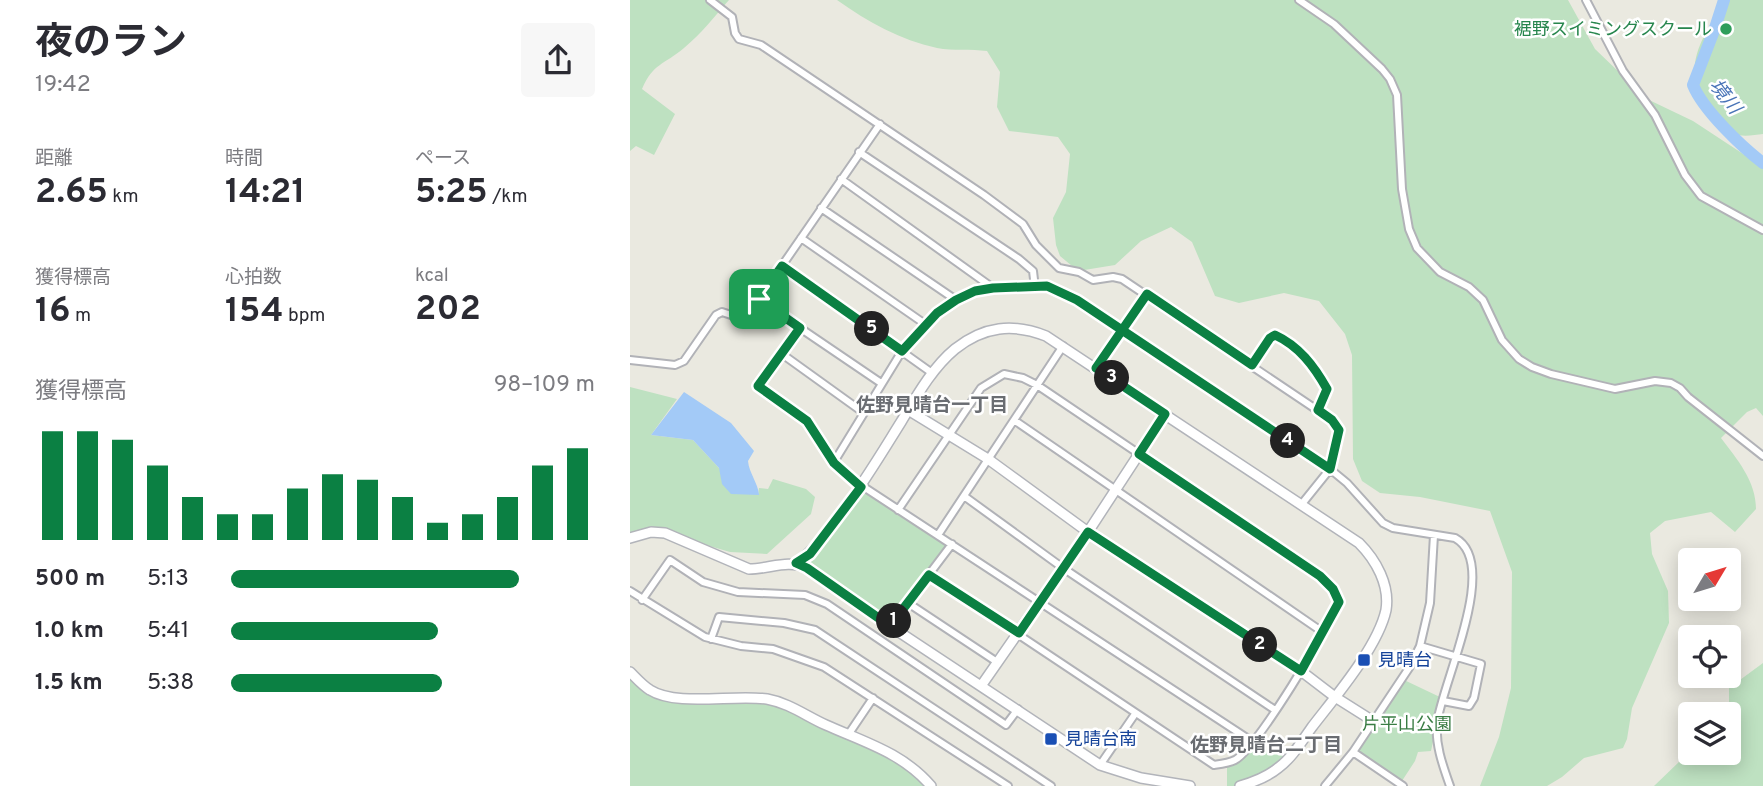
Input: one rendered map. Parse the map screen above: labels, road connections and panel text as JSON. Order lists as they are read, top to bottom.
{
  "districts": ["佐野見晴台一丁目", "佐野見晴台二丁目"],
  "water": ["境川"],
  "parks": ["片平山公園"],
  "places": {
    "other": ["裾野スイミングスクール"],
    "transit": ["見晴台", "見晴台南"]
  },
  "north": "top right",
  "page": {
    "heading": ["夜のラン", "19:42"],
    "stats": [
      ["距離", "2.65 km"],
      ["時間", "14:21"],
      ["ペース", "5:25 /km"],
      ["獲得標高", "16 m"],
      ["心拍数", "154 bpm"],
      ["kcal", "202"]
    ],
    "pins": [
      "5",
      "3",
      "4",
      "1",
      "2"
    ],
    "chart": ["獲得標高", "98–109 m"],
    "list": [
      {
        "name": "500 m",
        "note": "5:13"
      },
      {
        "name": "1.0 km",
        "note": "5:41"
      },
      {
        "name": "1.5 km",
        "note": "5:38"
      }
    ]
  }
}
